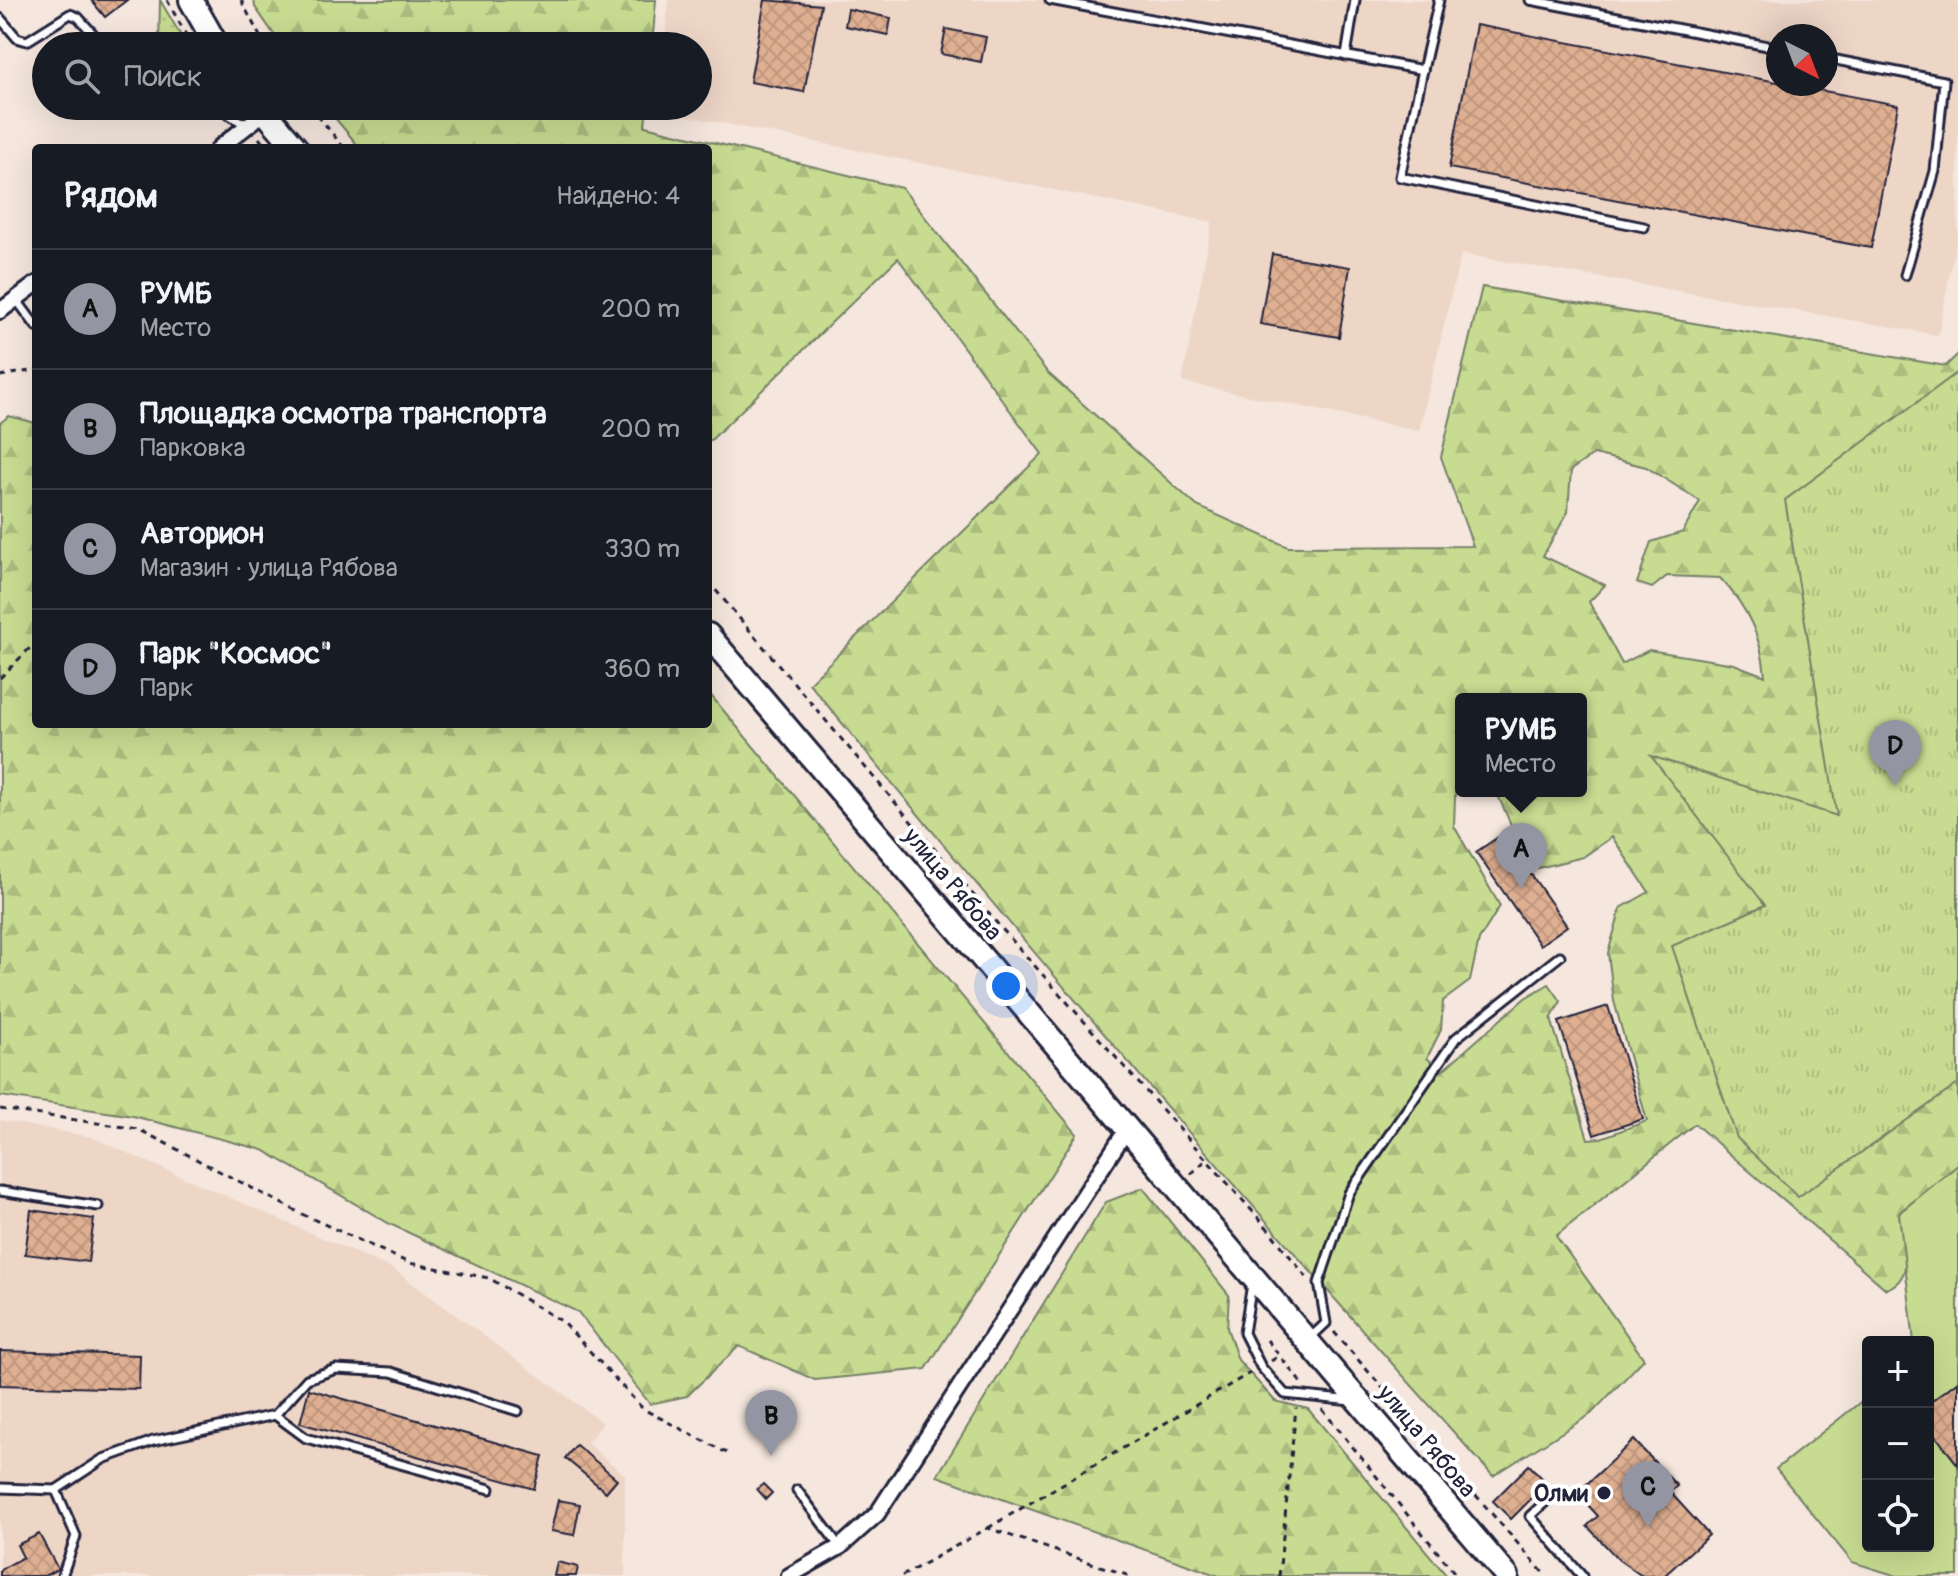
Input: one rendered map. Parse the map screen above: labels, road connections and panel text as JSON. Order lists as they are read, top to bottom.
{
  "streets": {
    "main road": ["улица Рябова"]
  },
  "places": ["Олми"],
  "north": "bottom right",
  "page": {
    "search": "Поиск",
    "heading": ["Рядом", "Найдено: 4"],
    "list": [
      {
        "mark": "A",
        "name": "РУМБ",
        "note": "Место",
        "value": "200 m"
      },
      {
        "mark": "B",
        "name": "Площадка осмотра транспорта",
        "note": "Парковка",
        "value": "200 m"
      },
      {
        "mark": "C",
        "name": "Авторион",
        "note": "Магазин · улица Рябова",
        "value": "330 m"
      },
      {
        "mark": "D",
        "name": "Парк \"Космос\"",
        "note": "Парк",
        "value": "360 m"
      }
    ],
    "popup": ["РУМБ", "Место"],
    "pins": [
      "D",
      "A",
      "B",
      "C"
    ],
    "map_buttons": ["+", "−"]
  }
}
